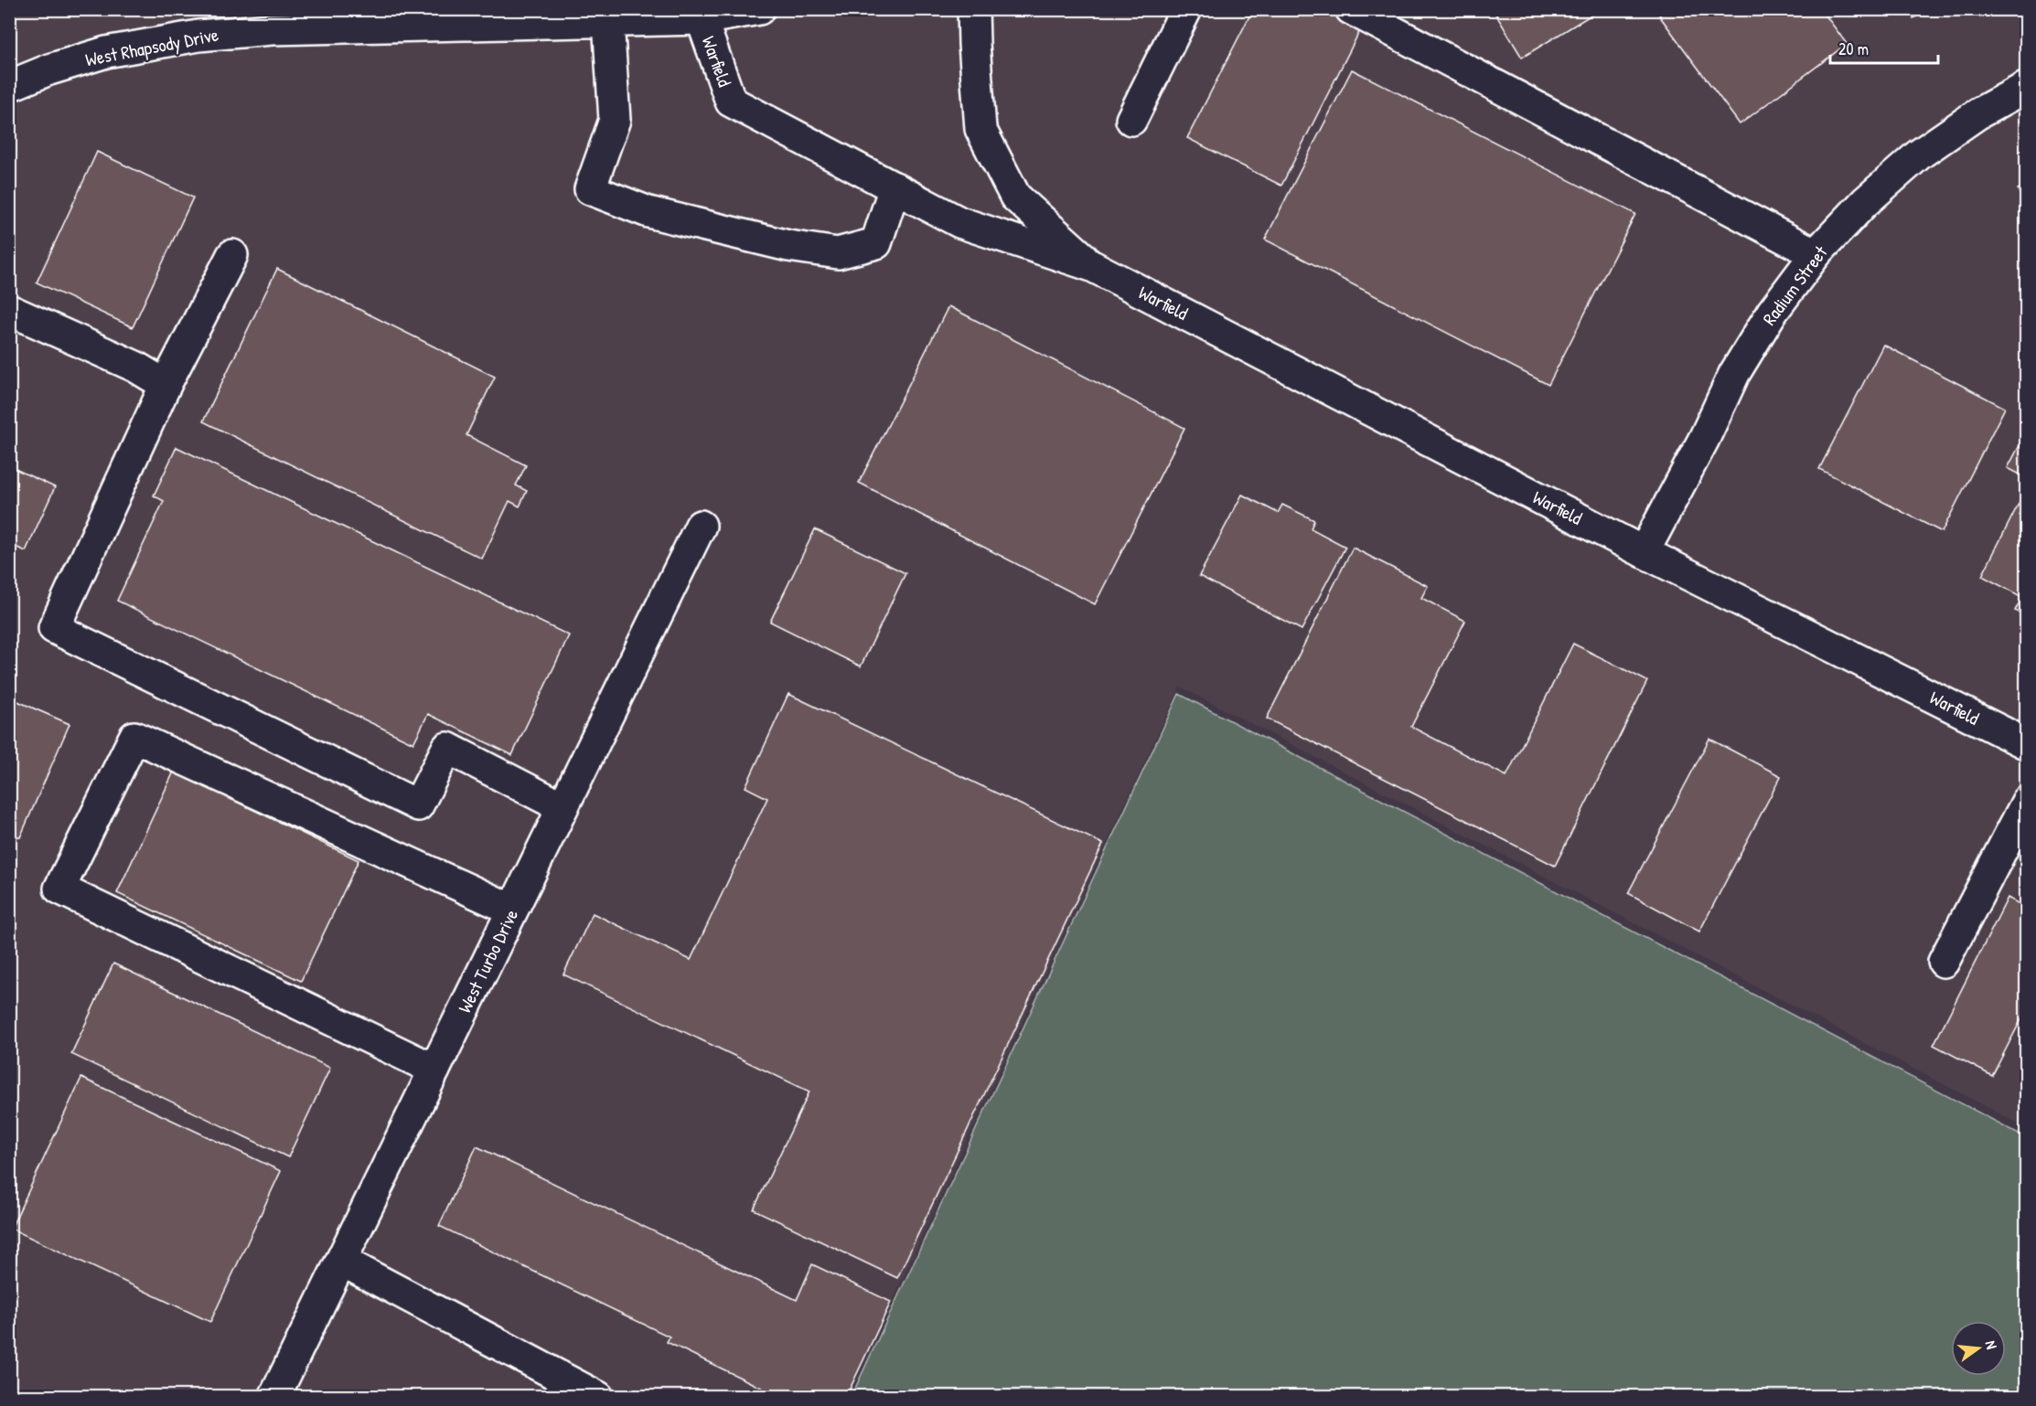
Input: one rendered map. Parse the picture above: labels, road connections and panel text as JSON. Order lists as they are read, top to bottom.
{
  "streets": {
    "street": [
      "West Rhapsody Drive",
      "Warfield",
      "Radium Street",
      "West Turbo Drive"
    ]
  },
  "crossings": [
    ["West Rhapsody Drive", "Warfield"],
    ["Warfield", "Radium Street"]
  ],
  "scale_bar": "20 m",
  "north": "right"
}
